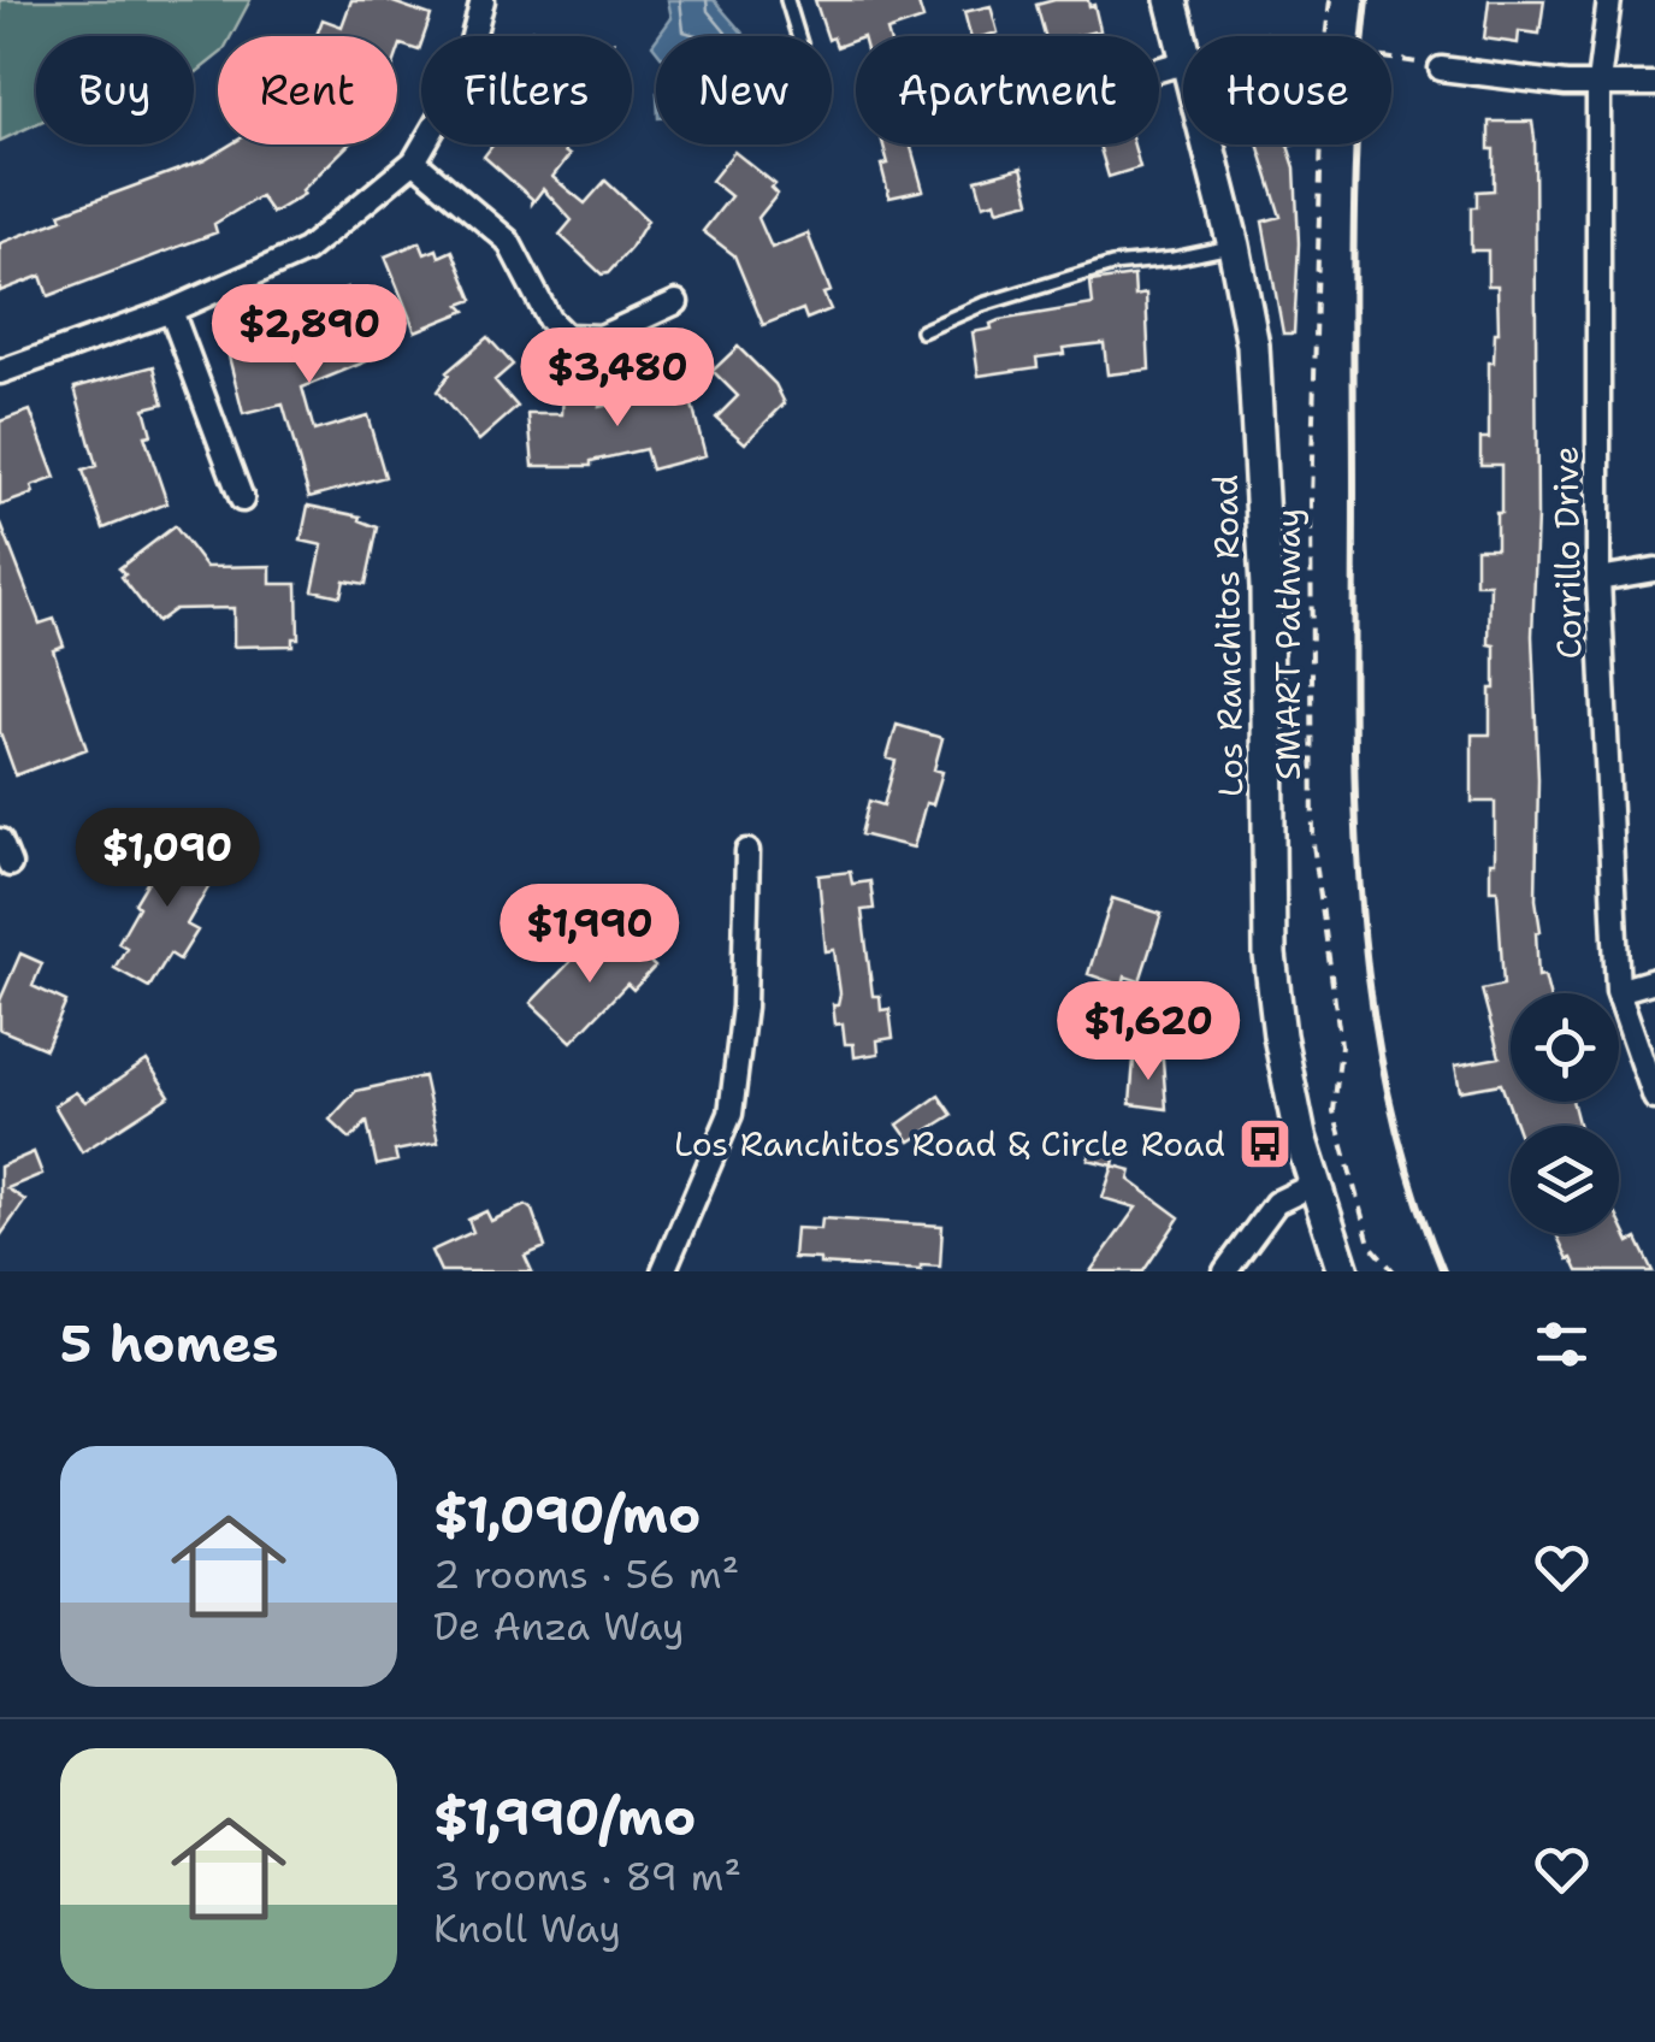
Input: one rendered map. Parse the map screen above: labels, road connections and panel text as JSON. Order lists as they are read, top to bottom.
{
  "streets": {
    "main road": ["Los Ranchitos Road"],
    "street": ["Corrillo Drive"],
    "path": ["SMART Pathway"]
  },
  "places": {
    "bus stop": ["Los Ranchitos Road & Circle Road"]
  },
  "page": {
    "chip": [
      "Buy",
      "Rent",
      "Filters",
      "New",
      "Apartment",
      "House"
    ],
    "price": [
      "$2,890",
      "$3,480",
      "$1,090",
      "$1,990",
      "$1,620"
    ],
    "heading": "5 homes",
    "list": [
      {
        "name": "$1,090/mo",
        "note": "2 rooms · 56 m² · De Anza Way"
      },
      {
        "name": "$1,990/mo",
        "note": "3 rooms · 89 m² · Knoll Way"
      }
    ]
  }
}
